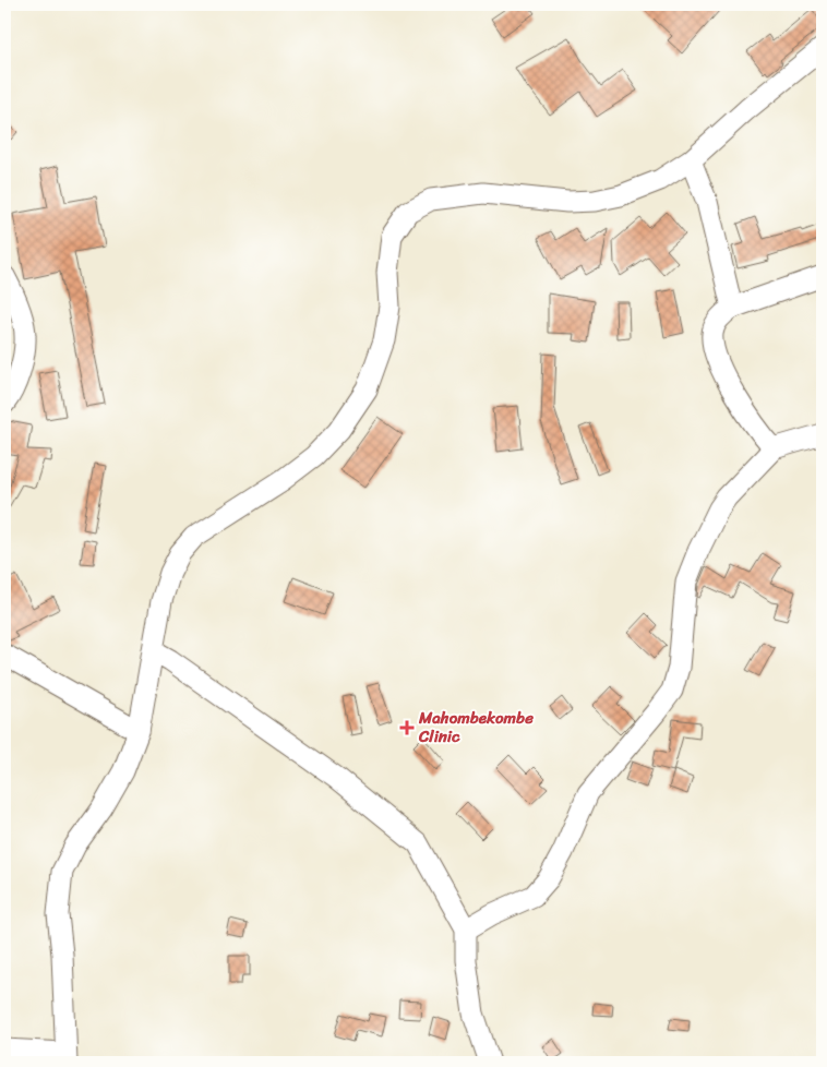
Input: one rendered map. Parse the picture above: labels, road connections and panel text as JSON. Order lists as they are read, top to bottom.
{
  "places": {
    "health": ["Mahombekombe Clinic"]
  }
}
